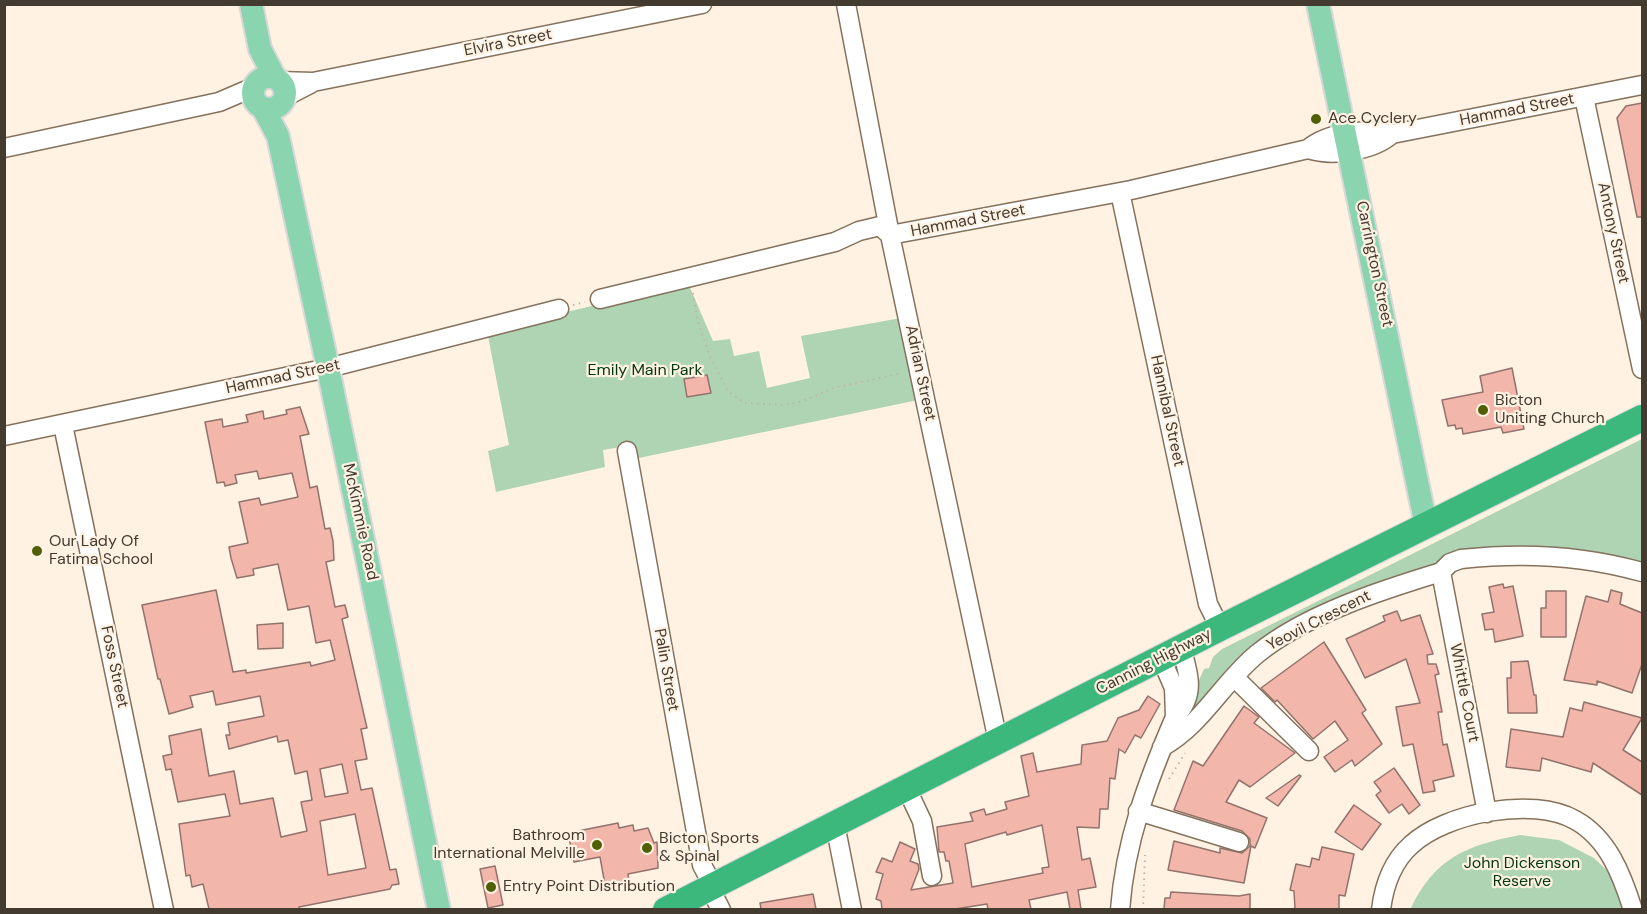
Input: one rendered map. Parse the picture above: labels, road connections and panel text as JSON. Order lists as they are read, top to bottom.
{
  "streets": {
    "highway": ["Canning Highway"],
    "main road": ["Carrington Street", "McKimmie Road"],
    "street": [
      "Elvira Street",
      "Hammad Street",
      "Antony Street",
      "Adrian Street",
      "Hannibal Street",
      "Yeovil Crescent",
      "Foss Street",
      "Palin Street",
      "Whittle Court"
    ]
  },
  "crossings": [
    ["Elvira Street", "McKimmie Road"],
    ["Hammad Street", "Antony Street"],
    ["Hammad Street", "Carrington Street"],
    ["Hammad Street", "Adrian Street"],
    ["Hammad Street", "Hannibal Street"],
    ["Hammad Street", "McKimmie Road"],
    ["Hammad Street", "Foss Street"],
    ["Carrington Street", "Canning Highway"],
    ["Adrian Street", "Canning Highway"],
    ["Hannibal Street", "Canning Highway"],
    ["Yeovil Crescent", "Whittle Court"],
    ["Canning Highway", "Palin Street"]
  ],
  "parks": ["Emily Main Park", "John Dickenson Reserve"],
  "places": [
    "Ace Cyclery",
    "Bicton Uniting Church",
    "Our Lady Of Fatima School",
    "Bathroom International Melville",
    "Bicton Sports & Spinal",
    "Entry Point Distribution"
  ]
}
